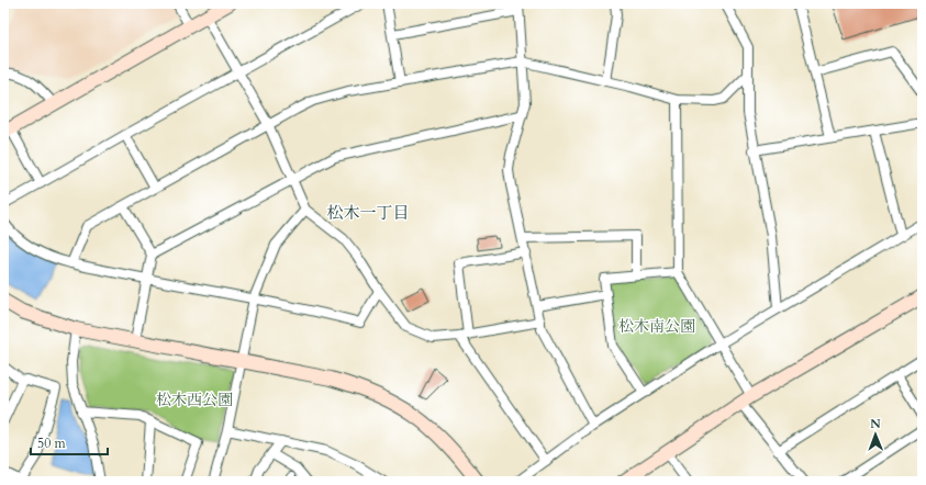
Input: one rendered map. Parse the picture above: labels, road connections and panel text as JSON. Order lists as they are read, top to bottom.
{
  "districts": ["松木一丁目"],
  "parks": ["松木南公園", "松木西公園"],
  "scale_bar": "50 m",
  "north": "top"
}
